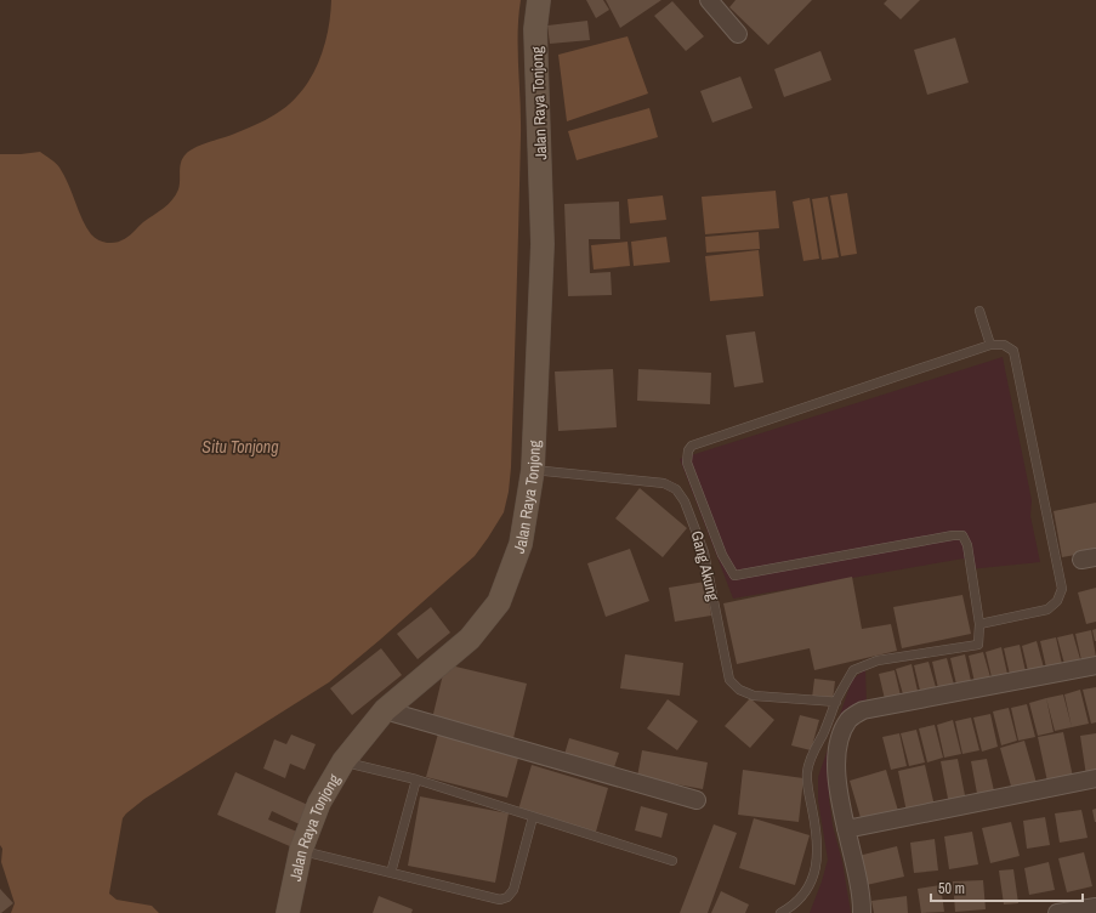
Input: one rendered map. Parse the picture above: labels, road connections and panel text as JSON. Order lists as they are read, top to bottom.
{
  "streets": {
    "main road": ["Jalan Raya Tonjong"],
    "lane": ["Gang Akung"]
  },
  "crossings": [
    ["Jalan Raya Tonjong", "Gang Akung"]
  ],
  "water": ["Situ Tonjong"],
  "scale_bar": "50 m"
}
